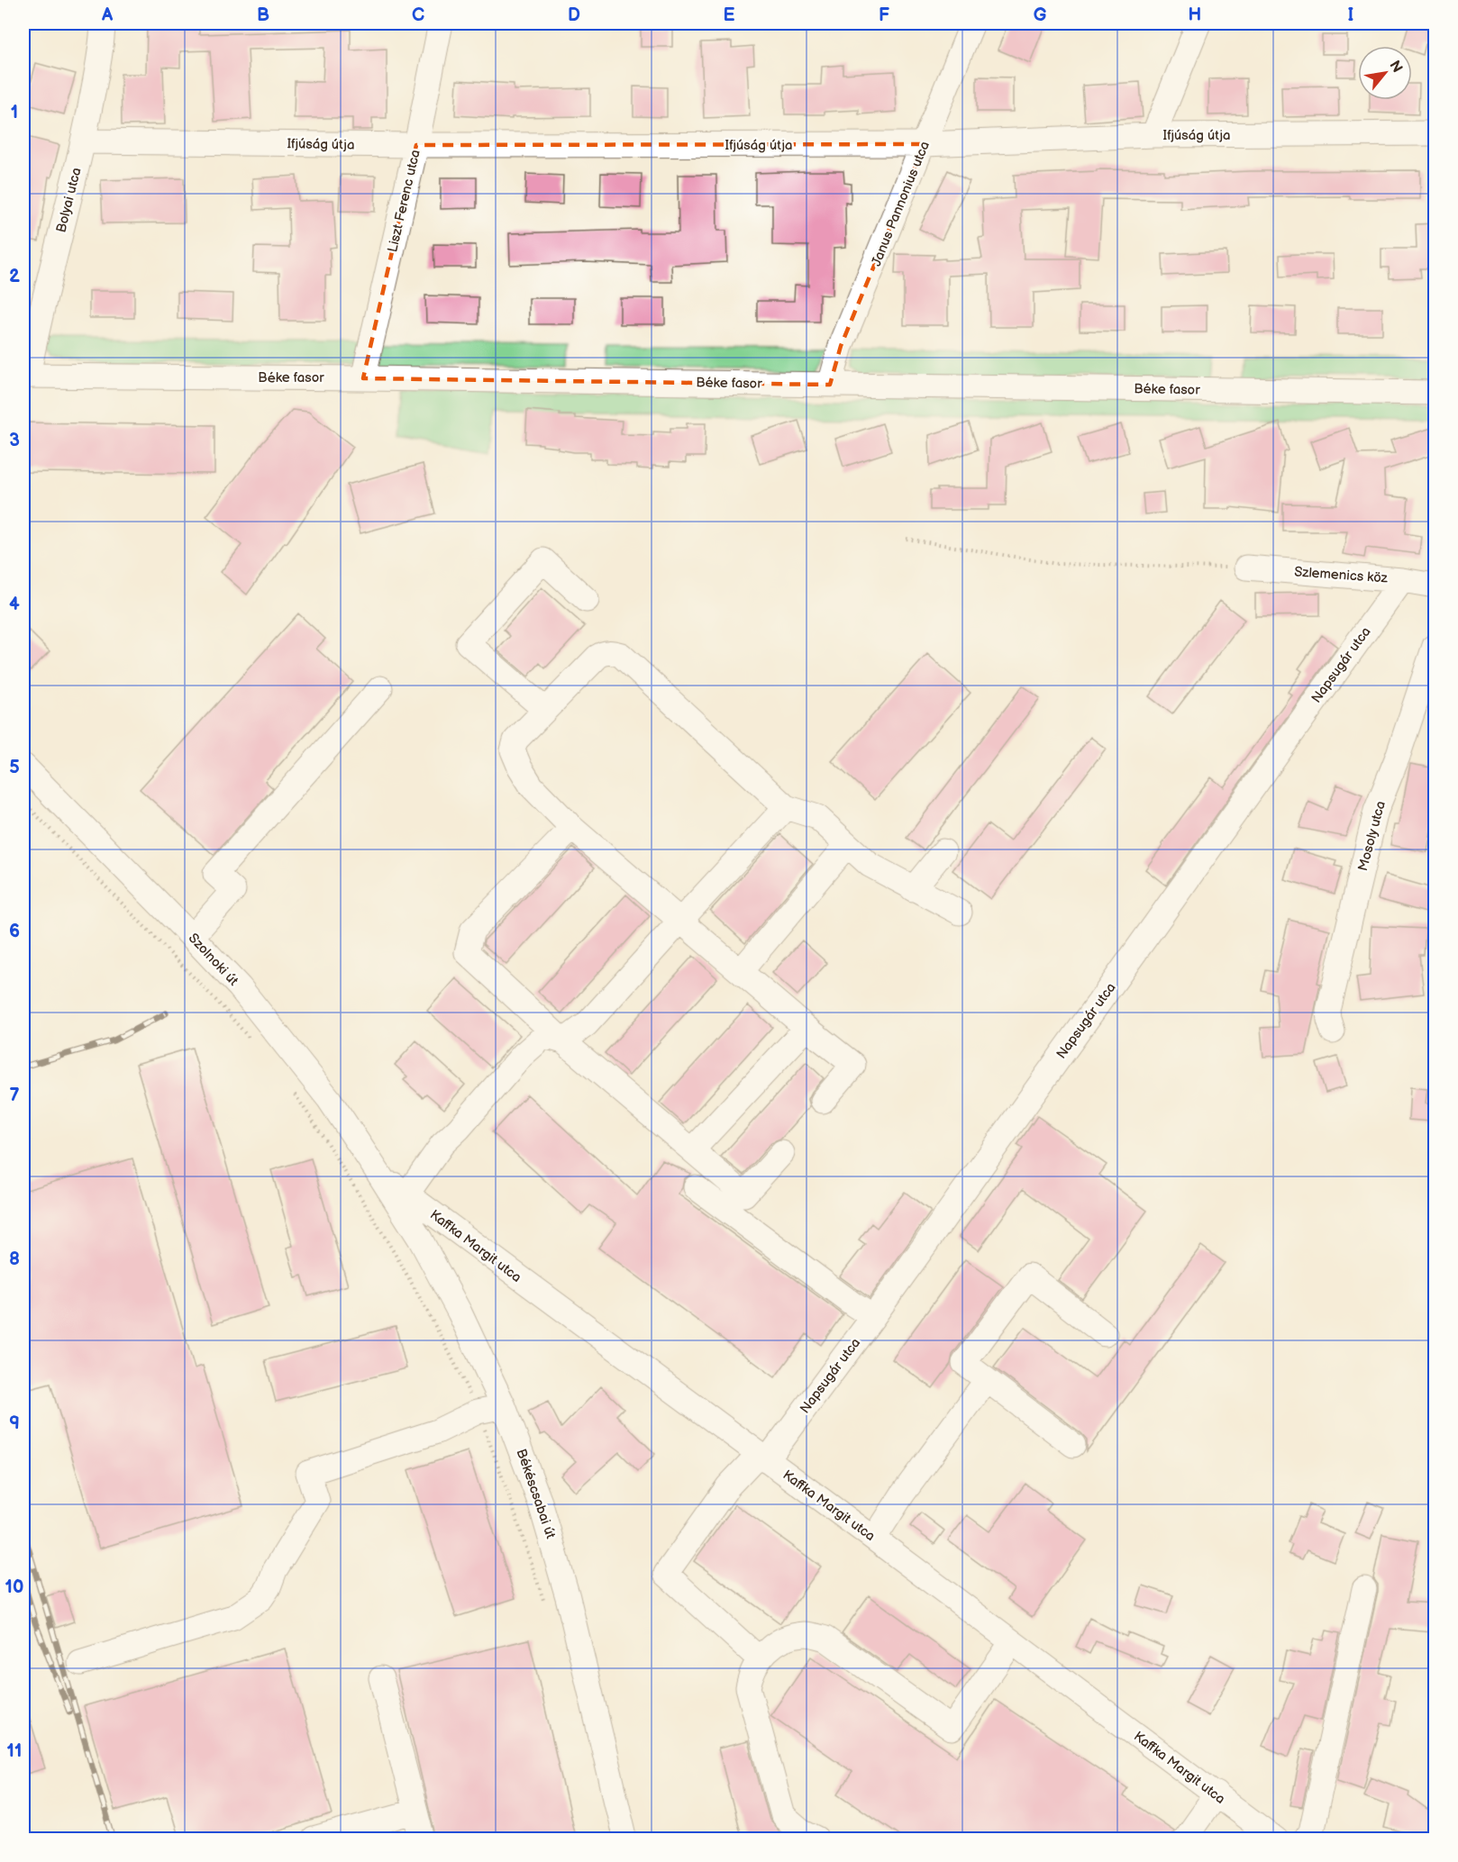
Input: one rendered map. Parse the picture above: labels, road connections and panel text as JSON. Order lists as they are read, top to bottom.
{
  "streets": {
    "street": [
      "Ifjúság útja",
      "Bolyai utca",
      "Liszt Ferenc utca",
      "Janus Pannonius utca",
      "Béke fasor",
      "Szlemenics köz",
      "Napsugár utca",
      "Mosoly utca",
      "Szolnoki út",
      "Kaffka Margit utca",
      "Békéscsabai út"
    ]
  },
  "crossings": [
    ["Ifjúság útja", "Bolyai utca"],
    ["Ifjúság útja", "Liszt Ferenc utca"],
    ["Ifjúság útja", "Janus Pannonius utca"],
    ["Bolyai utca", "Béke fasor"],
    ["Liszt Ferenc utca", "Béke fasor"],
    ["Janus Pannonius utca", "Béke fasor"],
    ["Szlemenics köz", "Napsugár utca"],
    ["Napsugár utca", "Kaffka Margit utca"],
    ["Szolnoki út", "Kaffka Margit utca"],
    ["Szolnoki út", "Békéscsabai út"],
    ["Kaffka Margit utca", "Békéscsabai út"]
  ],
  "north": "top right",
  "grid": {
    "columns": [
      "A",
      "B",
      "C",
      "D",
      "E",
      "F",
      "G",
      "H",
      "I"
    ],
    "rows": [
      "1",
      "2",
      "3",
      "4",
      "5",
      "6",
      "7",
      "8",
      "9",
      "10",
      "11"
    ]
  }
}
